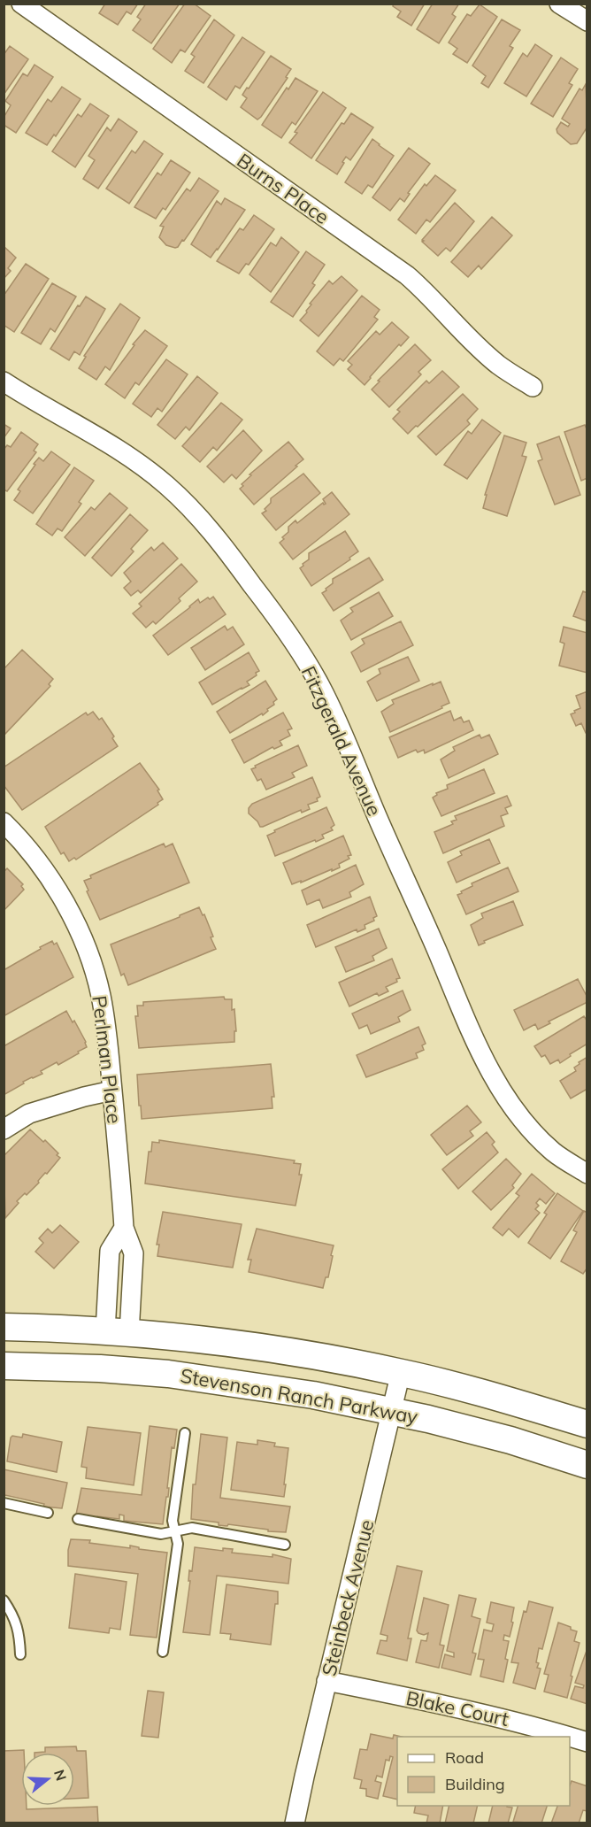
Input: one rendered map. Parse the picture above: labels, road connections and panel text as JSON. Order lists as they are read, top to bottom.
{
  "streets": {
    "main road": ["Stevenson Ranch Parkway"],
    "street": [
      "Burns Place",
      "Fitzgerald Avenue",
      "Perlman Place",
      "Steinbeck Avenue",
      "Blake Court"
    ]
  },
  "crossings": [
    ["Perlman Place", "Stevenson Ranch Parkway"],
    ["Stevenson Ranch Parkway", "Steinbeck Avenue"],
    ["Steinbeck Avenue", "Blake Court"]
  ],
  "legend": ["Road", "Building"],
  "north": "right"
}
